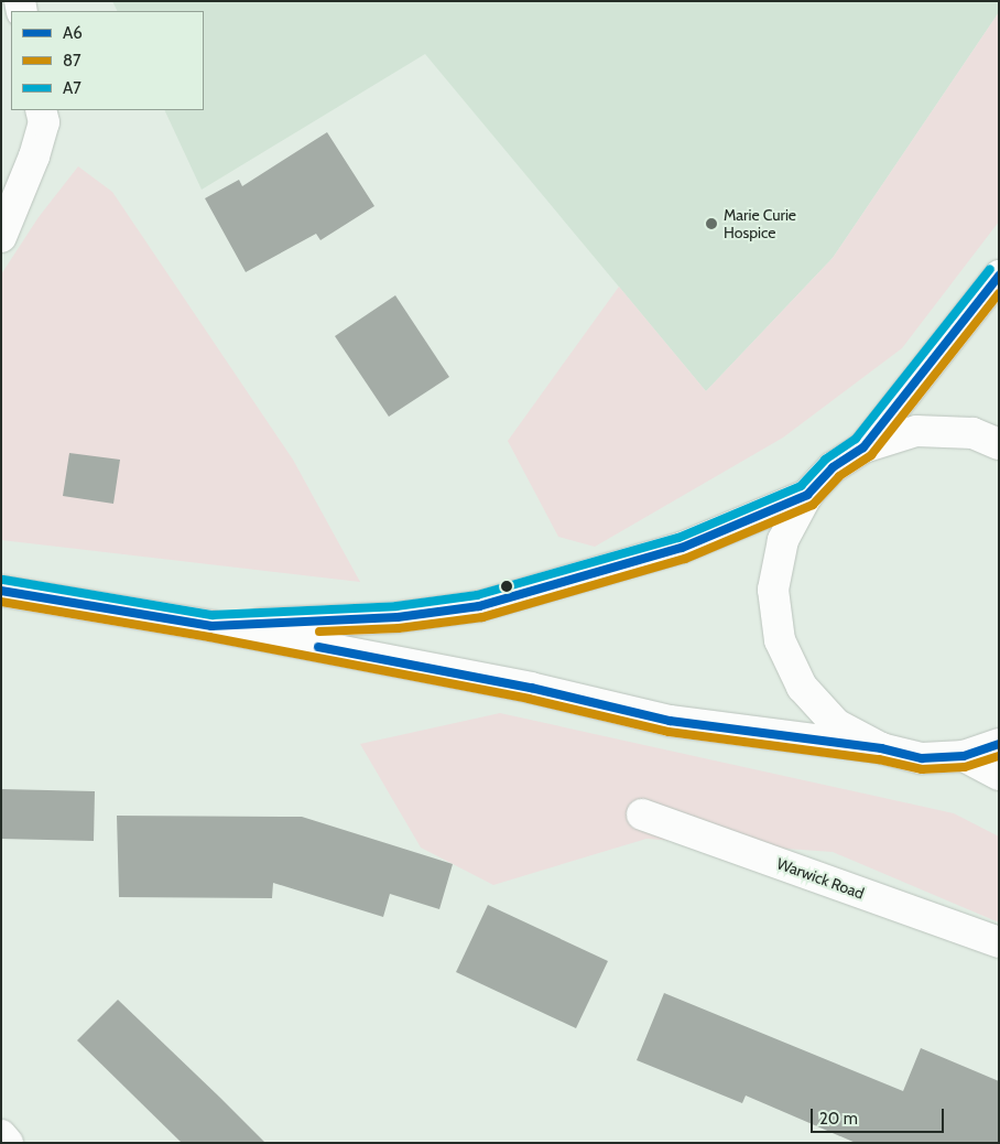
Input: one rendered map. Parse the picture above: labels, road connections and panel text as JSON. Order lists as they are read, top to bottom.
{
  "streets": {
    "main road": ["Warwick Road"]
  },
  "places": ["Marie Curie Hospice"],
  "lines": ["transit line A7", "transit line A6", "transit line 87"],
  "legend": ["A6", "87", "A7"],
  "scale_bar": "20 m"
}
